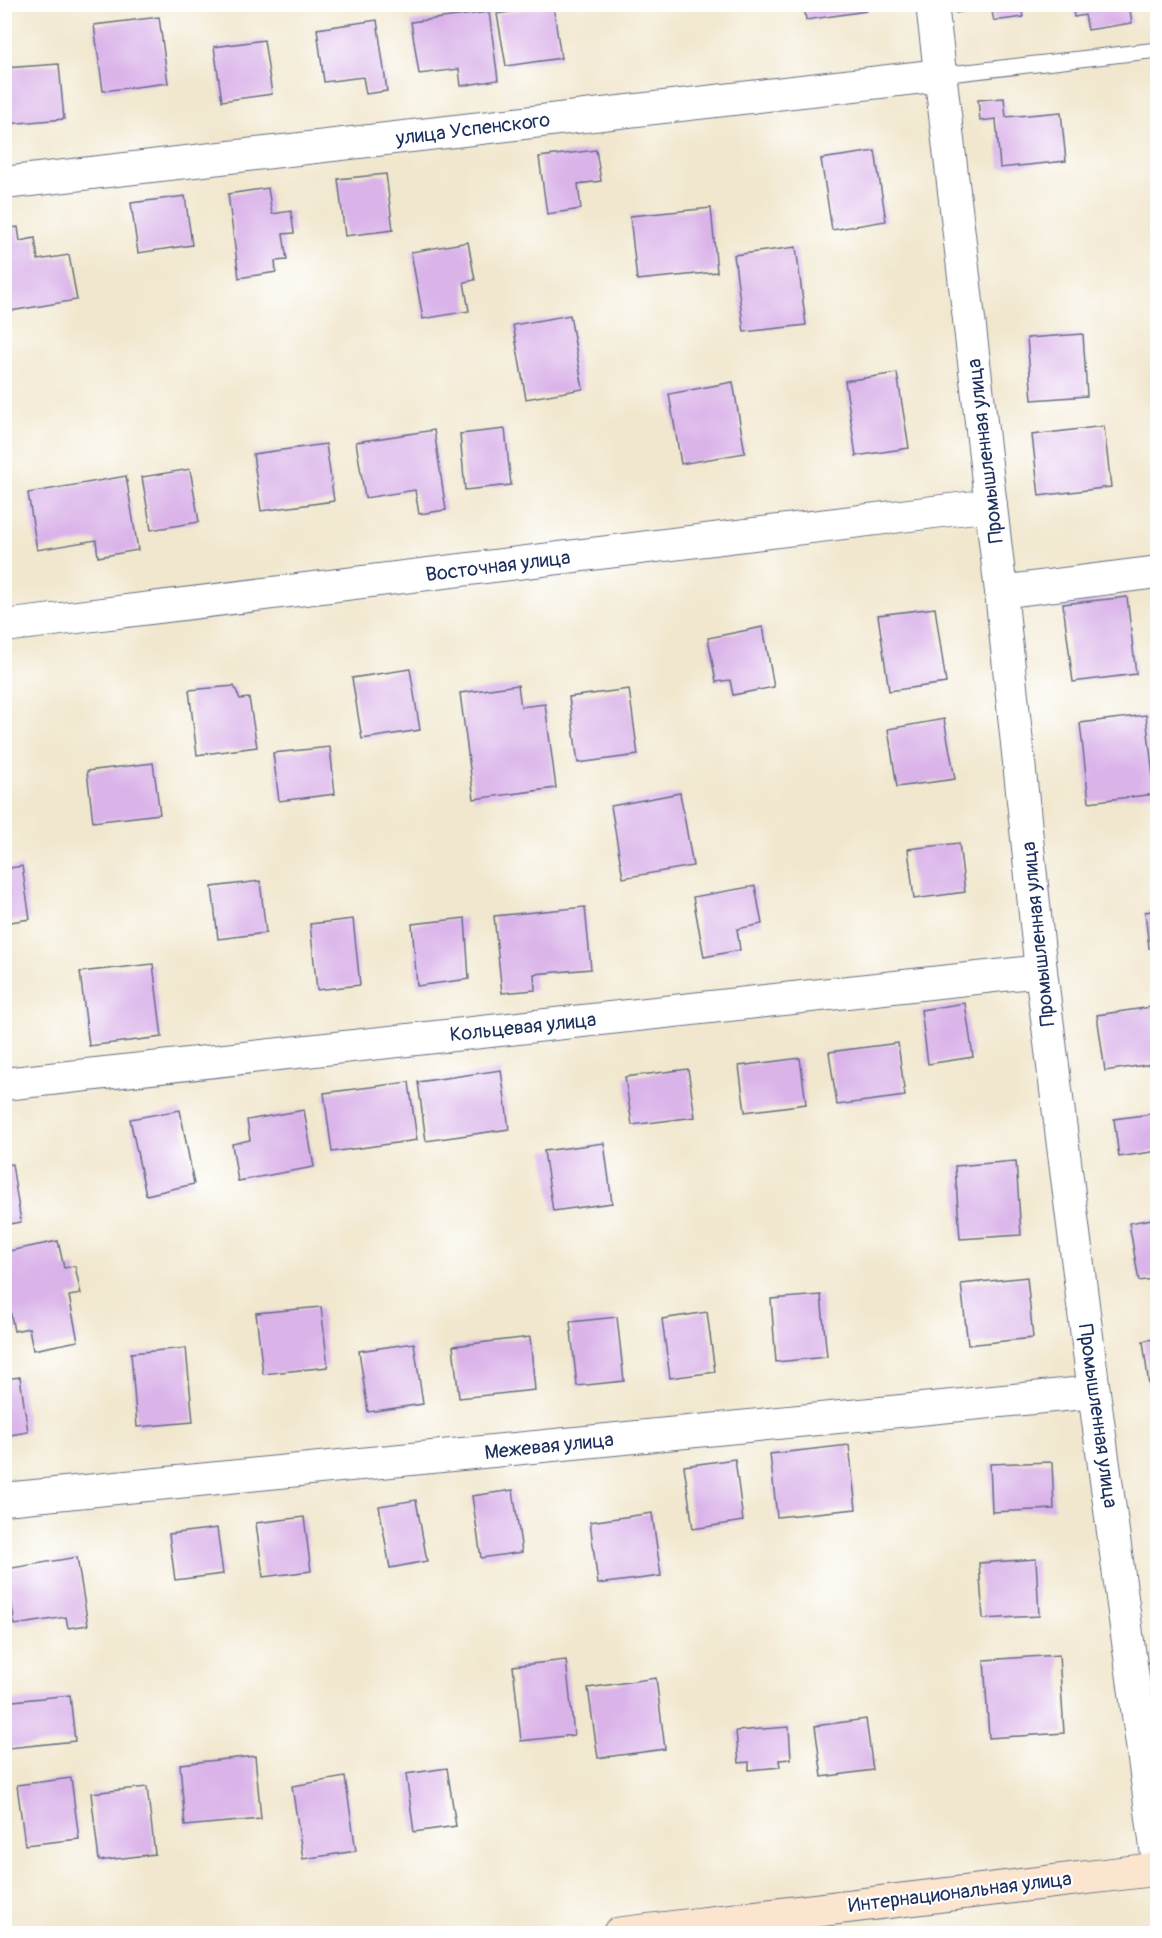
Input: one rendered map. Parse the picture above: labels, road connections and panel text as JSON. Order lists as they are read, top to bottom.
{
  "streets": {
    "street": [
      "улица Успенского",
      "Промышленная улица",
      "Восточная улица",
      "Кольцевая улица",
      "Межевая улица",
      "Интернациональная улица"
    ]
  },
  "crossings": [
    ["улица Успенского", "Промышленная улица"],
    ["Промышленная улица", "Восточная улица"],
    ["Промышленная улица", "Кольцевая улица"],
    ["Промышленная улица", "Межевая улица"]
  ]
}
